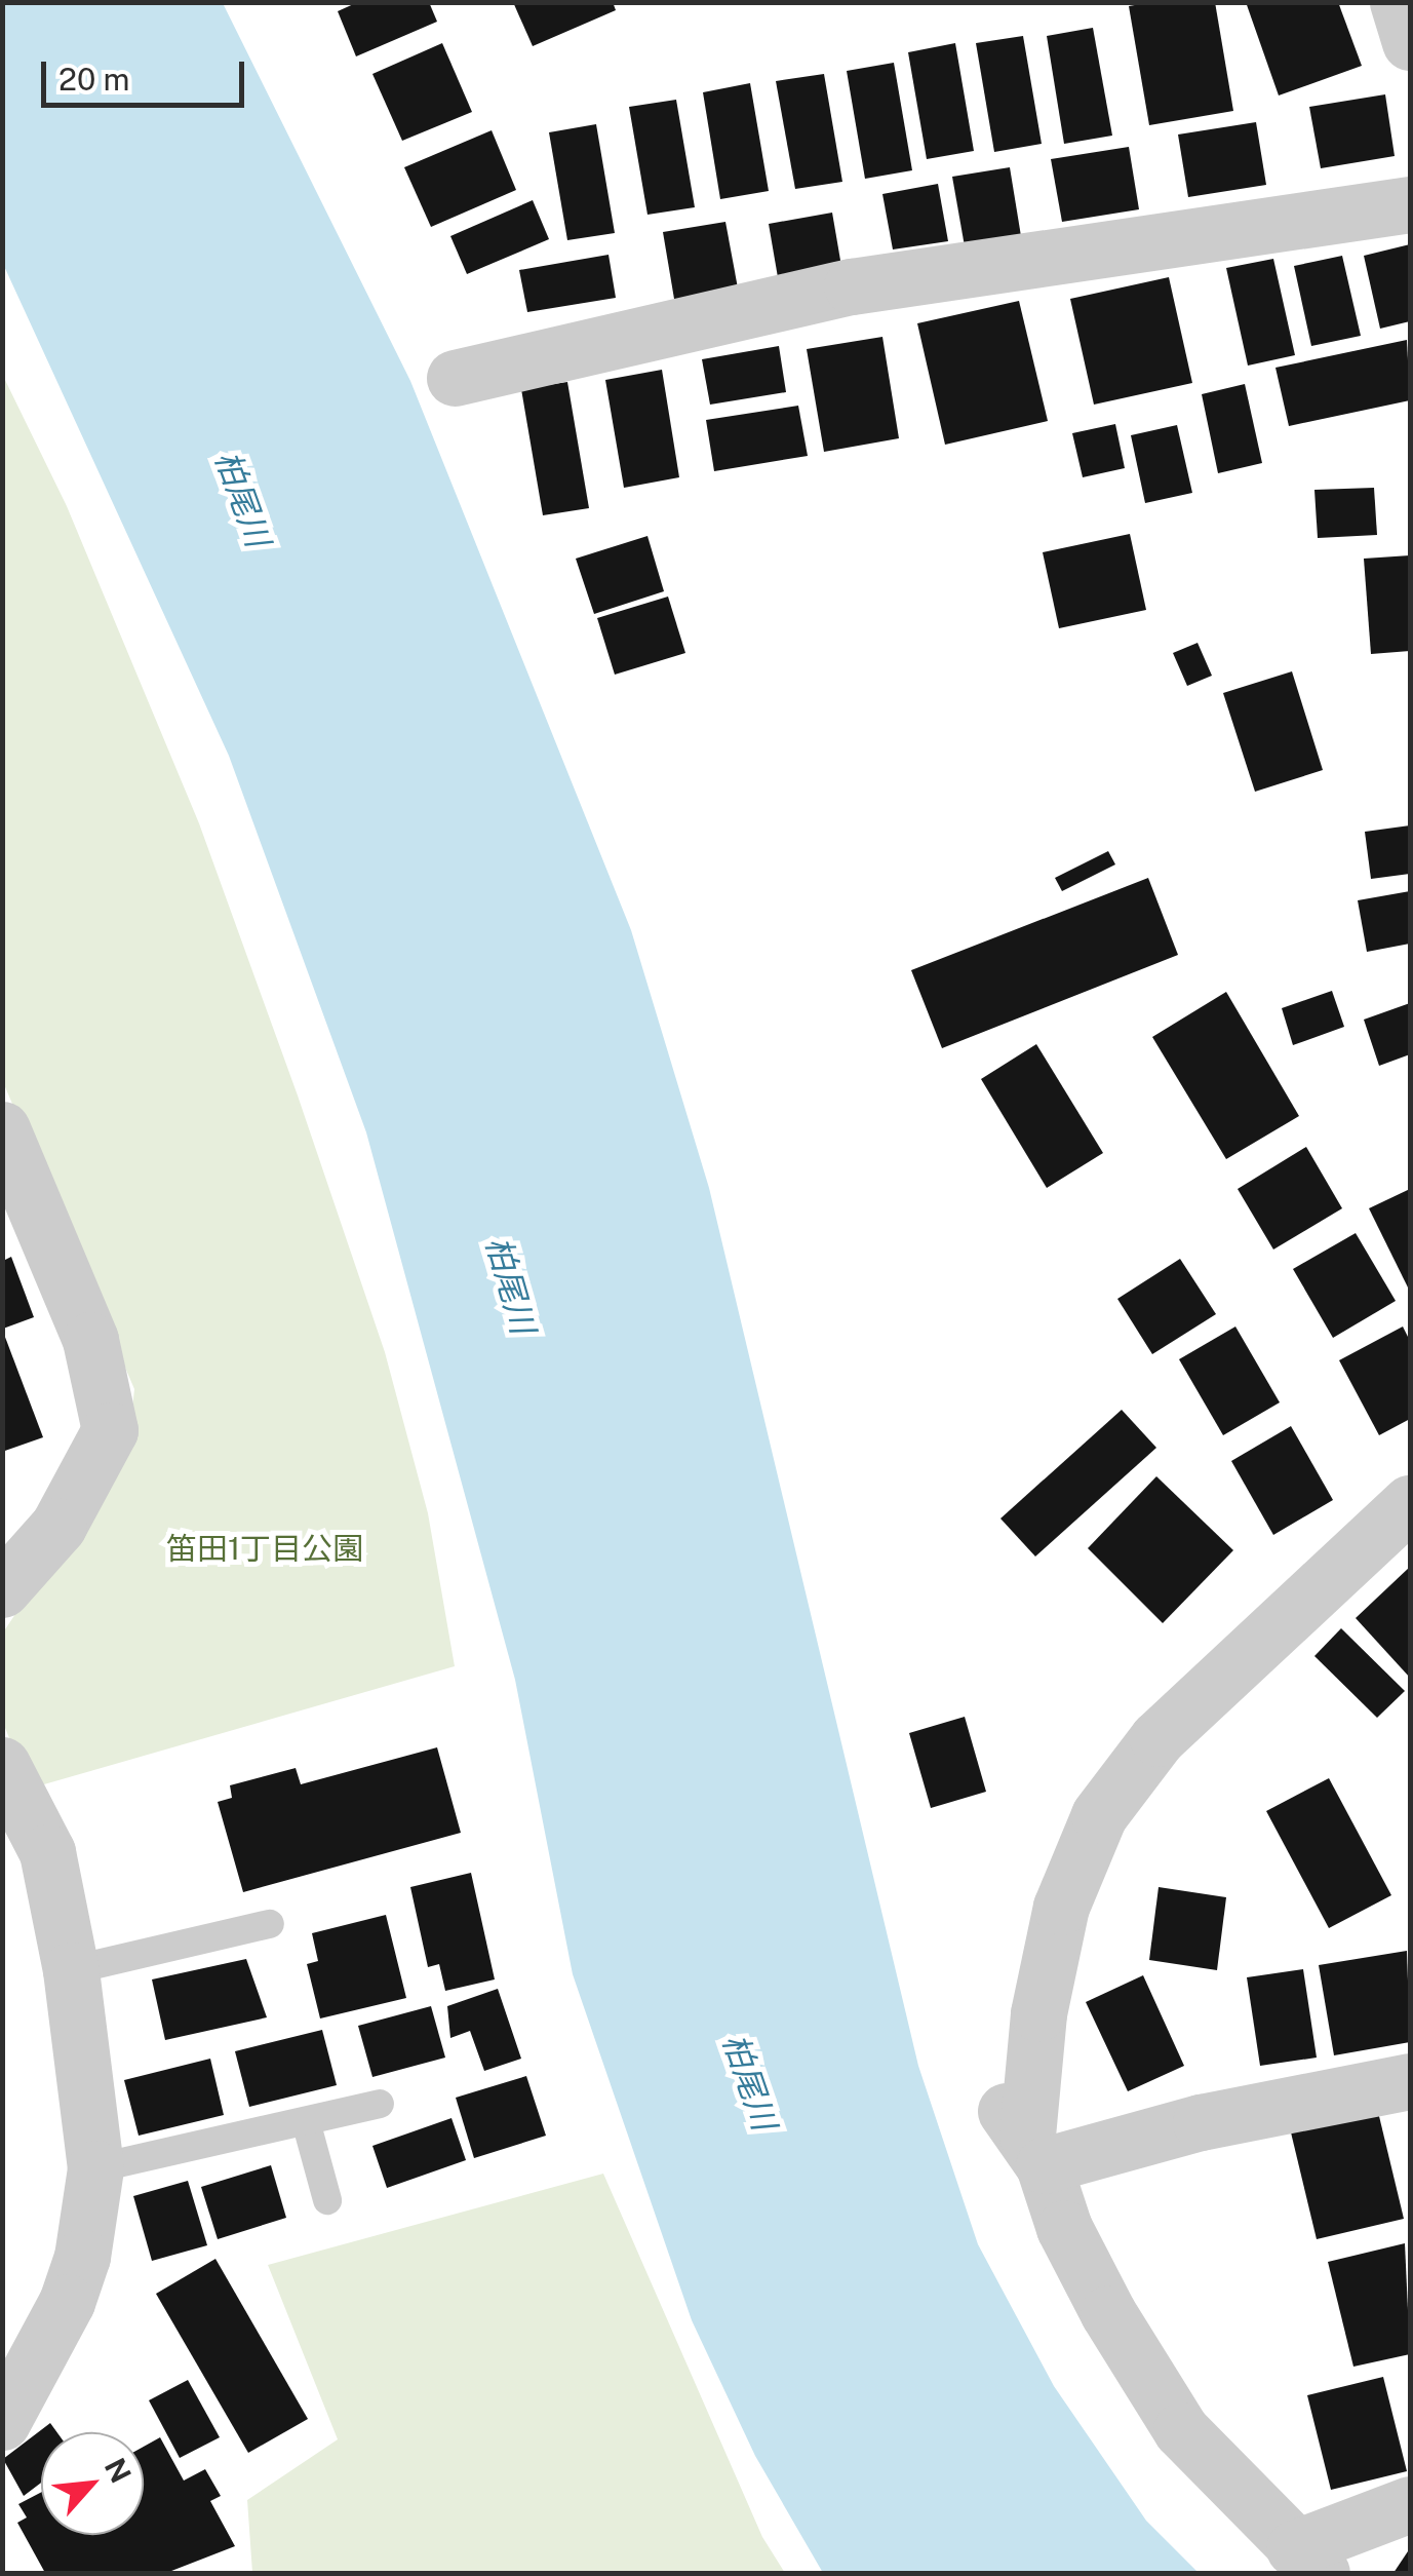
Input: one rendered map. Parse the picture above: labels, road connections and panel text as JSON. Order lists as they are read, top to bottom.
{
  "water": ["柏尾川"],
  "parks": ["笛田1丁目公園"],
  "scale_bar": "20 m",
  "north": "top right"
}
